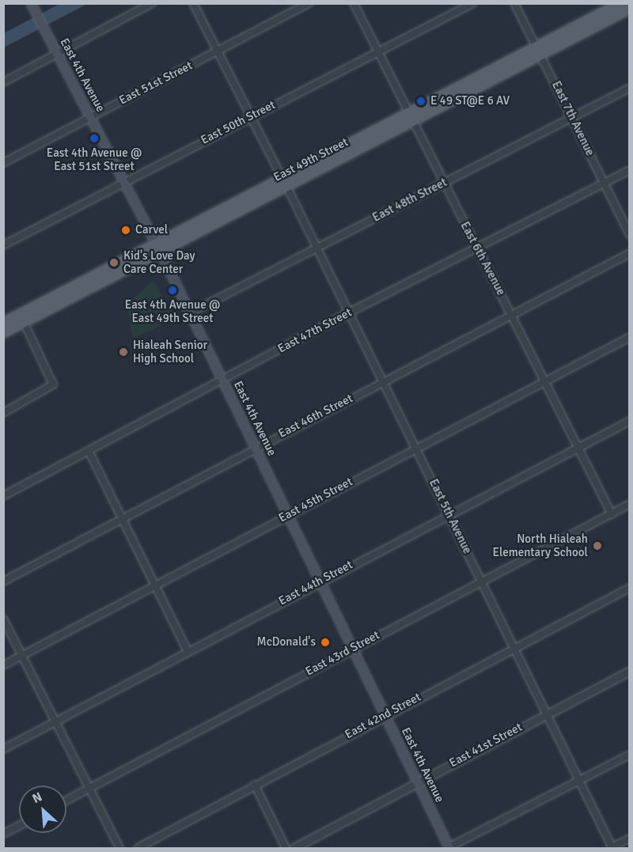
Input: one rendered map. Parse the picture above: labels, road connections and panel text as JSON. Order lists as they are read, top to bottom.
{
  "streets": {
    "main road": ["East 4th Avenue", "East 49th Street"],
    "street": [
      "East 51st Street",
      "East 7th Avenue",
      "East 50th Street",
      "East 48th Street",
      "East 6th Avenue",
      "East 47th Street",
      "East 46th Street",
      "East 45th Street",
      "East 5th Avenue",
      "East 44th Street",
      "East 43rd Street",
      "East 42nd Street",
      "East 41st Street"
    ]
  },
  "crossings": [
    ["East 4th Avenue", "East 51st Street"],
    ["East 4th Avenue", "East 50th Street"],
    ["East 4th Avenue", "East 49th Street"],
    ["East 4th Avenue", "East 48th Street"],
    ["East 4th Avenue", "East 47th Street"],
    ["East 4th Avenue", "East 46th Street"],
    ["East 4th Avenue", "East 45th Street"],
    ["East 4th Avenue", "East 44th Street"],
    ["East 4th Avenue", "East 43rd Street"],
    ["East 4th Avenue", "East 42nd Street"],
    ["East 4th Avenue", "East 41st Street"],
    ["East 51st Street", "East 5th Avenue"],
    ["East 7th Avenue", "East 49th Street"],
    ["East 7th Avenue", "East 48th Street"],
    ["East 7th Avenue", "East 47th Street"],
    ["East 50th Street", "East 6th Avenue"],
    ["East 50th Street", "East 5th Avenue"],
    ["East 49th Street", "East 6th Avenue"],
    ["East 49th Street", "East 5th Avenue"],
    ["East 48th Street", "East 6th Avenue"],
    ["East 48th Street", "East 5th Avenue"],
    ["East 6th Avenue", "East 47th Street"],
    ["East 6th Avenue", "East 46th Street"],
    ["East 6th Avenue", "East 45th Street"],
    ["East 6th Avenue", "East 44th Street"],
    ["East 6th Avenue", "East 43rd Street"],
    ["East 47th Street", "East 5th Avenue"],
    ["East 46th Street", "East 5th Avenue"],
    ["East 45th Street", "East 5th Avenue"],
    ["East 5th Avenue", "East 44th Street"],
    ["East 5th Avenue", "East 43rd Street"],
    ["East 5th Avenue", "East 42nd Street"],
    ["East 5th Avenue", "East 41st Street"]
  ],
  "places": [
    "E 49 ST@E 6 AV",
    "East 4th Avenue @ East 51st Street",
    "Carvel",
    "Kid's Love Day Care Center",
    "East 4th Avenue @ East 49th Street",
    "Hialeah Senior High School",
    "North Hialeah Elementary School",
    "McDonald's"
  ],
  "north": "top left"
}
